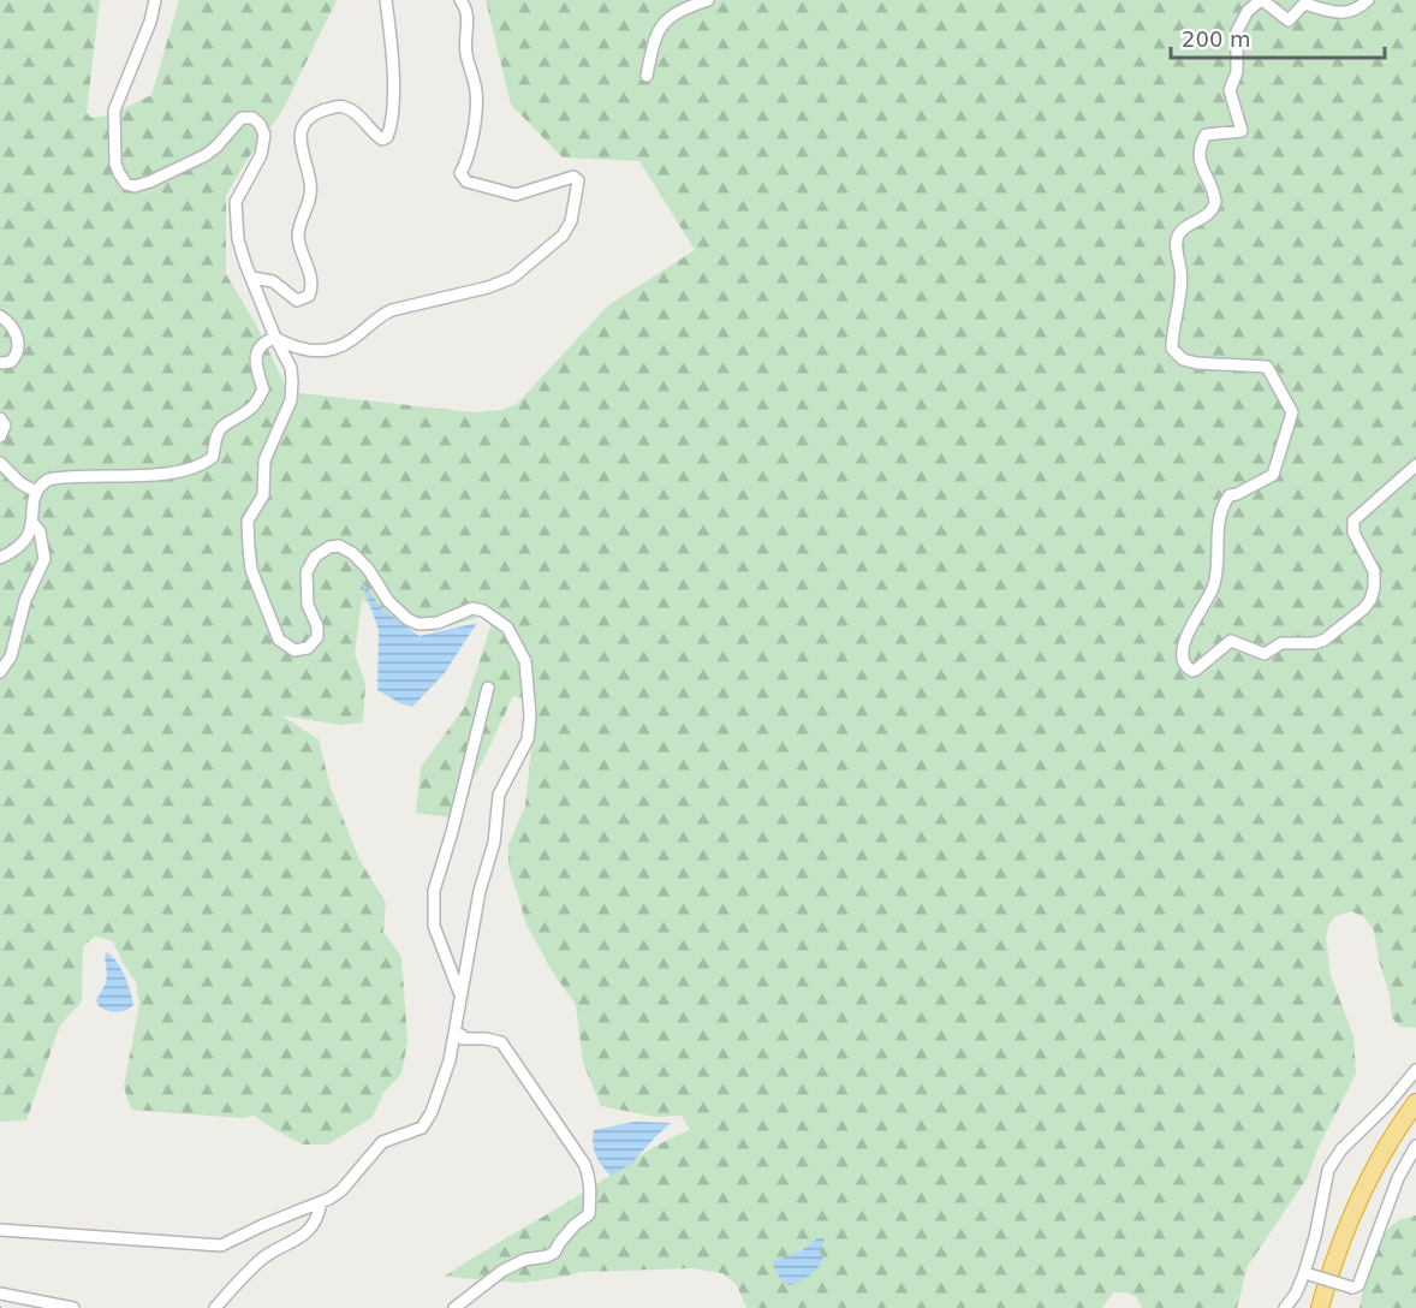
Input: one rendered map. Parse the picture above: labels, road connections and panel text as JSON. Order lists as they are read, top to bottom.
{
  "scale_bar": "200 m"
}
